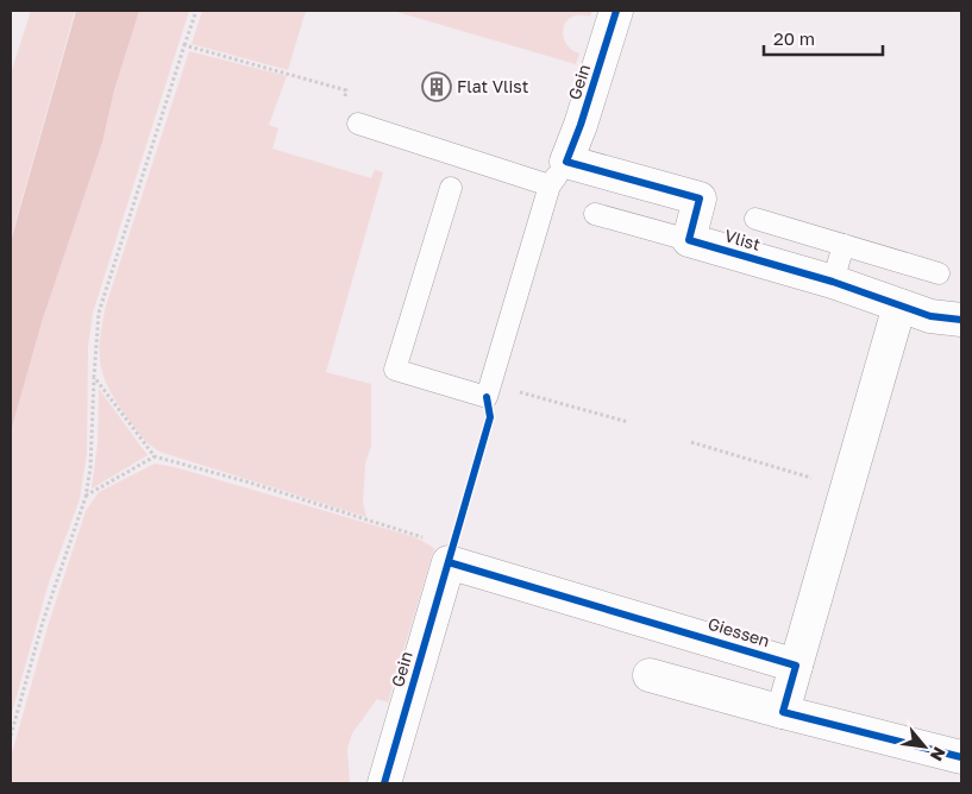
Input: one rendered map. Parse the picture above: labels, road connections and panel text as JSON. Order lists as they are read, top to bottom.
{
  "streets": {
    "street": ["Gein", "Vlist", "Giessen"]
  },
  "crossings": [
    ["Gein", "Giessen"]
  ],
  "places": {
    "building": ["Flat Vlist"]
  },
  "scale_bar": "20 m",
  "north": "bottom right"
}
